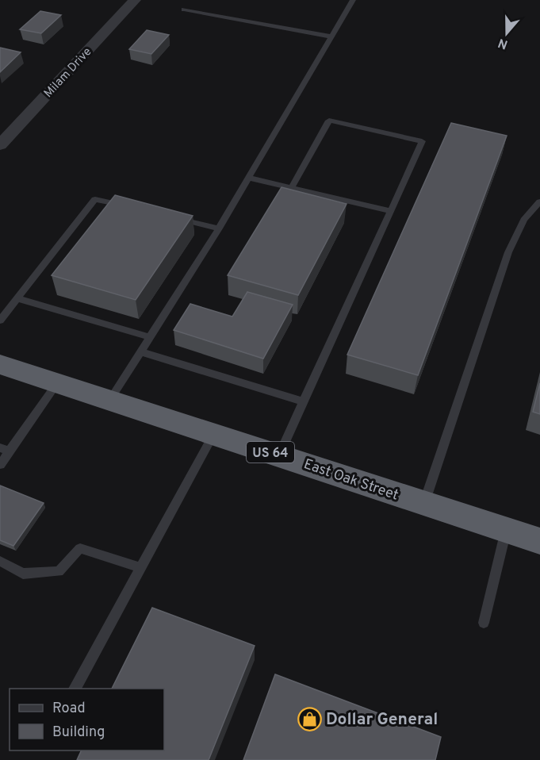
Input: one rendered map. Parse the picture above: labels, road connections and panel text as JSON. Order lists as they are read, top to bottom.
{
  "streets": {
    "highway": ["US 64", "East Oak Street"],
    "street": ["Milam Drive"]
  },
  "places": {
    "shop": ["Dollar General"]
  },
  "legend": ["Road", "Building"],
  "north": "bottom"
}
